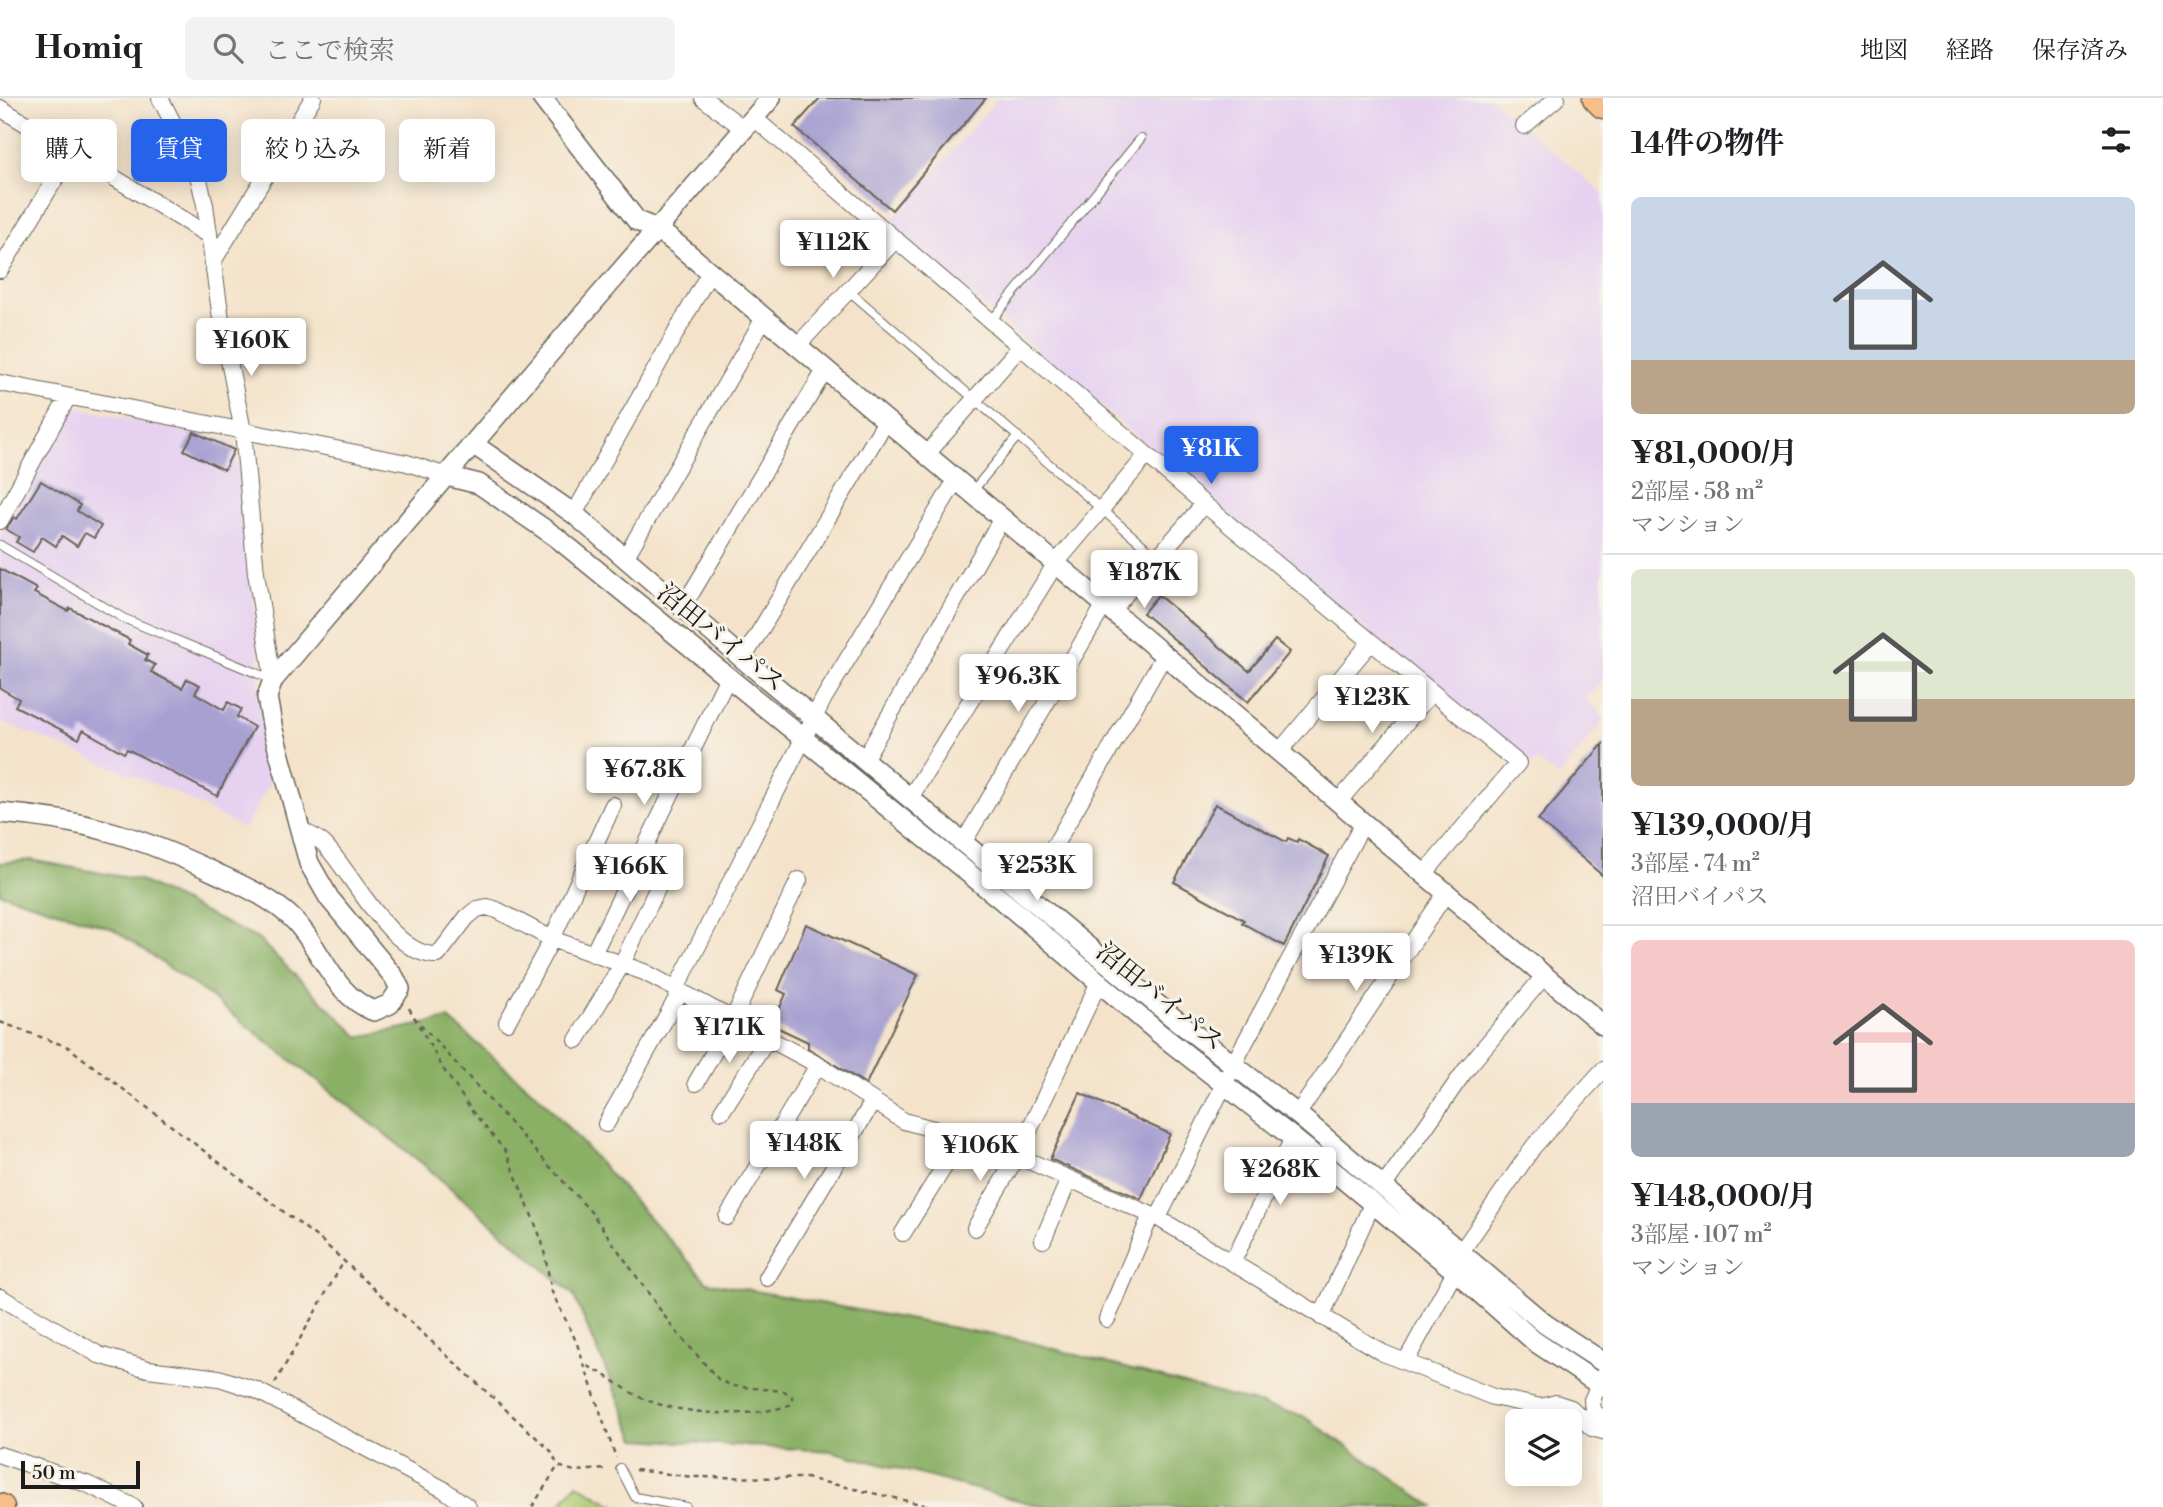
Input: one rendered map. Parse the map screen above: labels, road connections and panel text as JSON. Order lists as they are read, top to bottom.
{
  "streets": {
    "street": ["沼田バイパス"]
  },
  "scale_bar": "50 m",
  "page": {
    "header": "Homiq",
    "search": "ここで検索",
    "nav": ["地図", "経路", "保存済み"],
    "heading": "14件の物件",
    "chip": [
      "購入",
      "賃貸",
      "絞り込み",
      "新着"
    ],
    "list": [
      {
        "name": "¥81,000/月",
        "note": "2部屋 · 58 m² · マンション"
      },
      {
        "name": "¥139,000/月",
        "note": "3部屋 · 74 m² · 沼田バイパス"
      },
      {
        "name": "¥148,000/月",
        "note": "3部屋 · 107 m² · マンション"
      }
    ],
    "price": [
      "¥112K",
      "¥160K",
      "¥81K",
      "¥187K",
      "¥96.3K",
      "¥123K",
      "¥67.8K",
      "¥253K",
      "¥166K",
      "¥139K",
      "¥171K",
      "¥148K",
      "¥106K",
      "¥268K"
    ],
    "scale": "50 m"
  }
}
